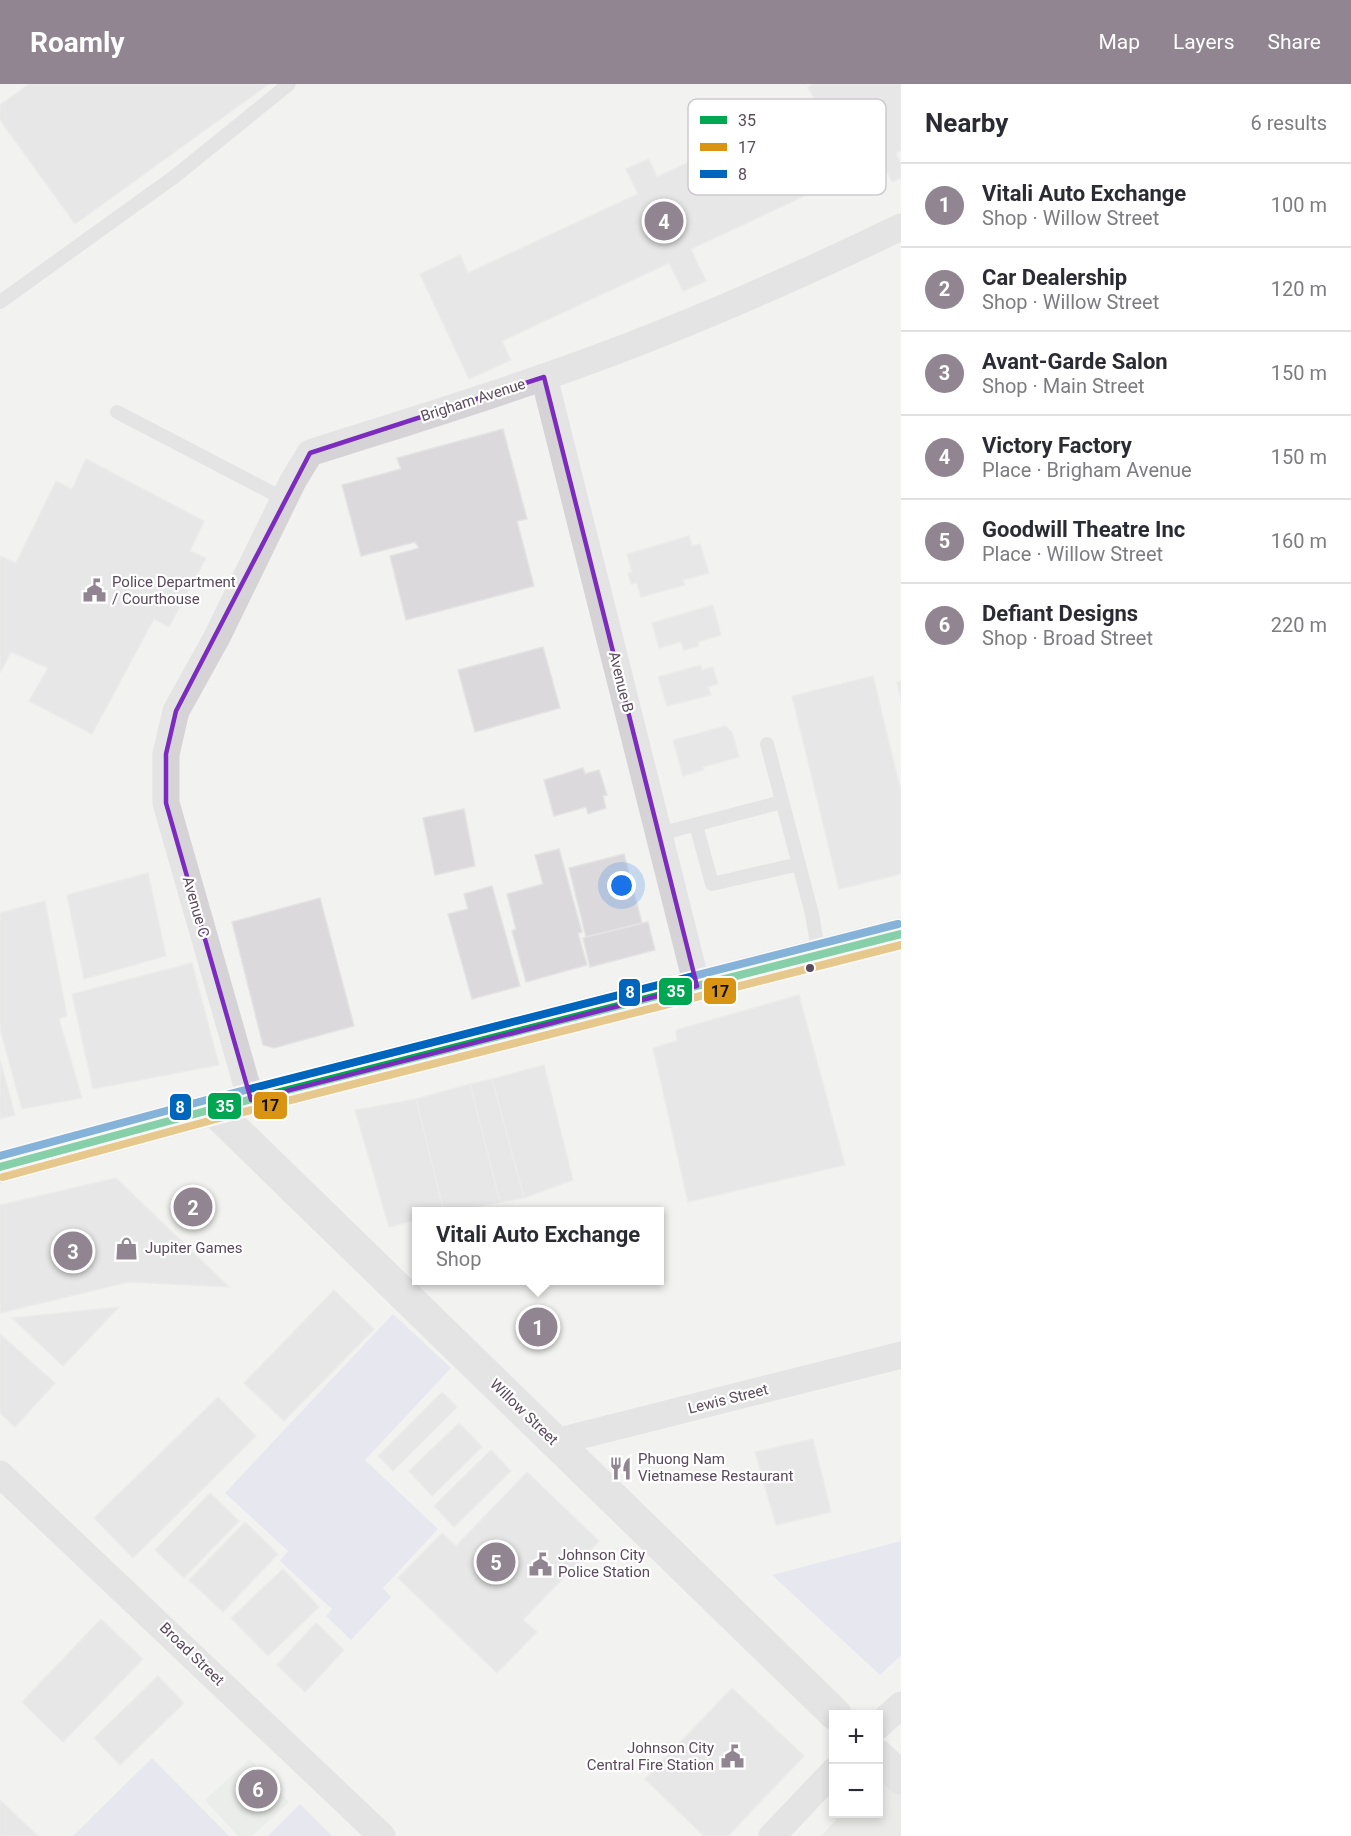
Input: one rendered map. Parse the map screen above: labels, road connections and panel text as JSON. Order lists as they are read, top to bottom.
{
  "streets": {
    "street": [
      "Brigham Avenue",
      "Avenue B",
      "Avenue C",
      "Lewis Street",
      "Willow Street",
      "Broad Street"
    ]
  },
  "crossings": [
    ["Brigham Avenue", "Avenue B"],
    ["Brigham Avenue", "Avenue C"],
    ["Lewis Street", "Willow Street"]
  ],
  "places": {
    "public building": ["Police Department / Courthouse", "Johnson City Police Station", "Johnson City Central Fire Station"],
    "shop": ["Jupiter Games"],
    "restaurant": ["Phuong Nam Vietnamese Restaurant"]
  },
  "lines": ["transit line 8", "transit line 35", "transit line 17"],
  "legend": ["35", "17", "8"],
  "page": {
    "header": "Roamly",
    "nav": ["Map", "Layers", "Share"],
    "heading": ["Nearby", "6 results"],
    "list": [
      {
        "mark": "1",
        "name": "Vitali Auto Exchange",
        "note": "Shop · Willow Street",
        "value": "100 m"
      },
      {
        "mark": "2",
        "name": "Car Dealership",
        "note": "Shop · Willow Street",
        "value": "120 m"
      },
      {
        "mark": "3",
        "name": "Avant-Garde Salon",
        "note": "Shop · Main Street",
        "value": "150 m"
      },
      {
        "mark": "4",
        "name": "Victory Factory",
        "note": "Place · Brigham Avenue",
        "value": "150 m"
      },
      {
        "mark": "5",
        "name": "Goodwill Theatre Inc",
        "note": "Place · Willow Street",
        "value": "160 m"
      },
      {
        "mark": "6",
        "name": "Defiant Designs",
        "note": "Shop · Broad Street",
        "value": "220 m"
      }
    ],
    "pins": [
      "4",
      "2",
      "3",
      "1",
      "5",
      "6"
    ],
    "popup": ["Vitali Auto Exchange", "Shop"],
    "map_buttons": ["+", "−"]
  }
}
